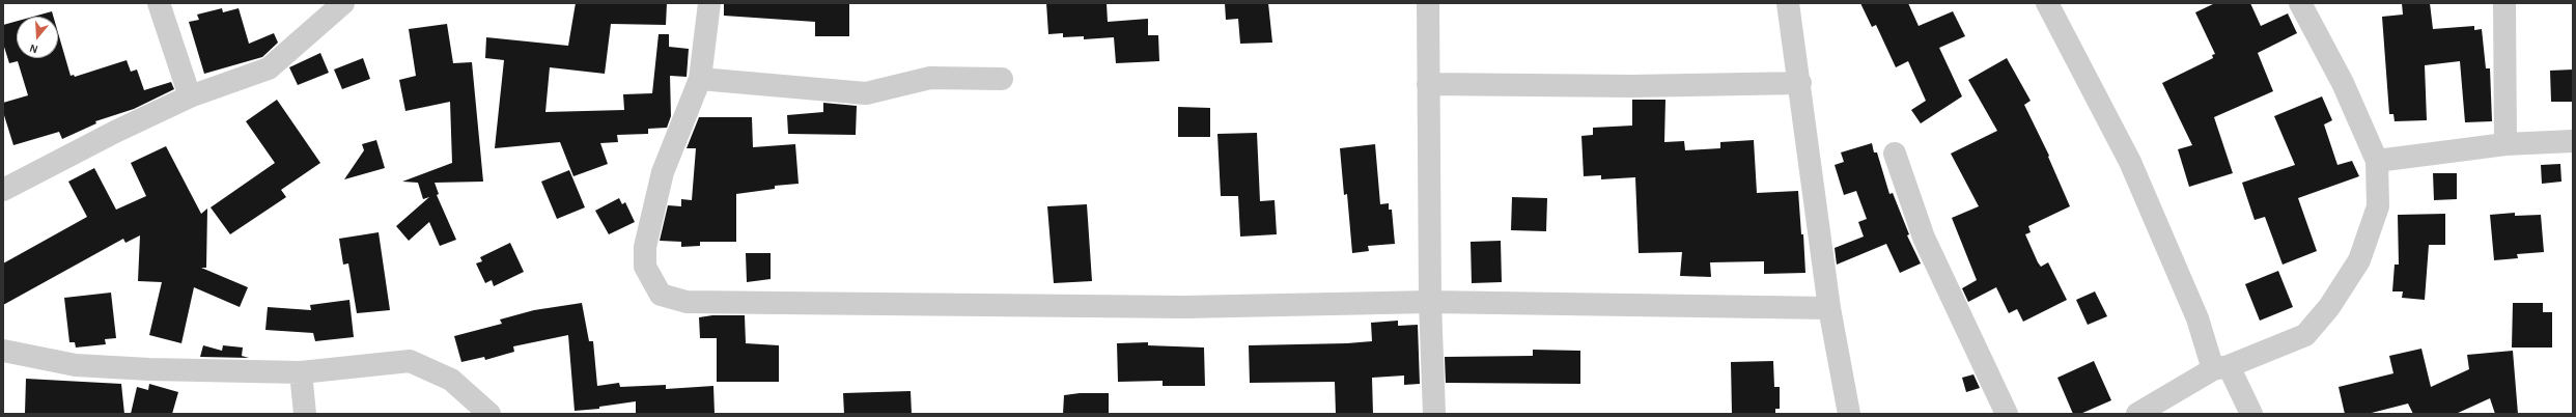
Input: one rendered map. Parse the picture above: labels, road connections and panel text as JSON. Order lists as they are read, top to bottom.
{
  "north": "bottom"
}
